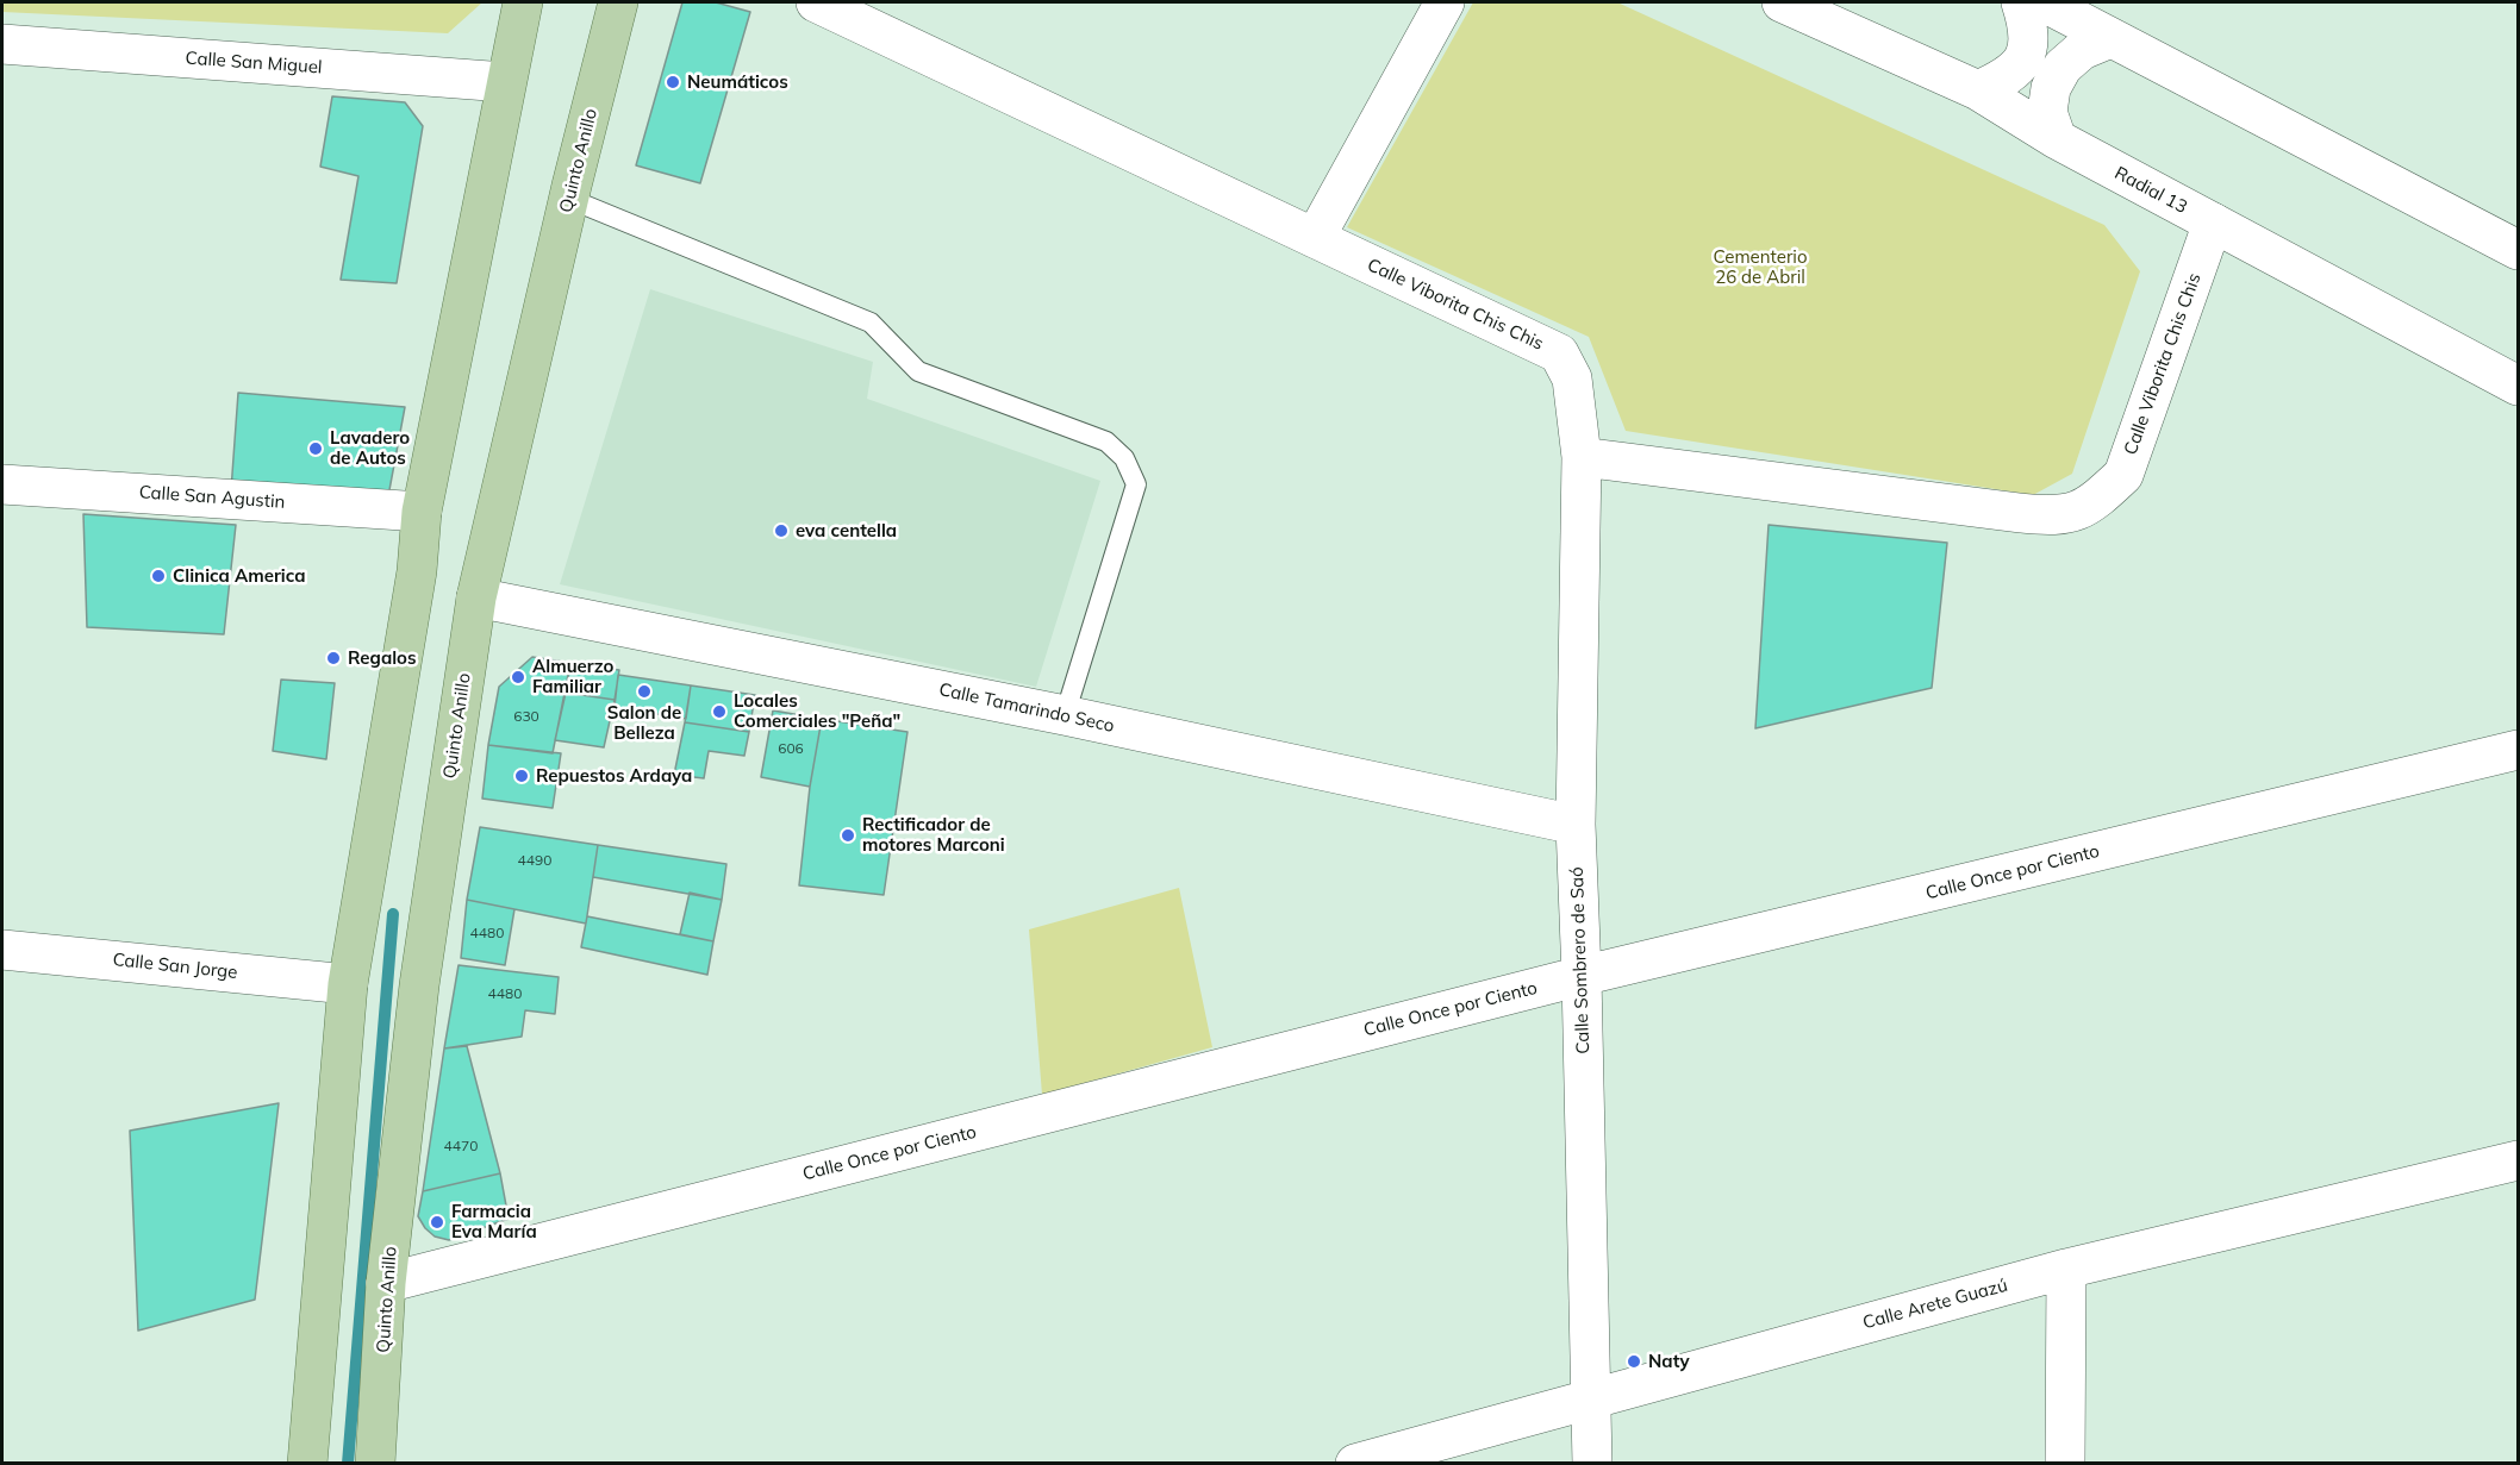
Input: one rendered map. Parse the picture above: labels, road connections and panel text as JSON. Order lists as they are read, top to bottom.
{
  "streets": {
    "main road": ["Quinto Anillo"],
    "street": [
      "Calle San Miguel",
      "Radial 13",
      "Calle Viborita Chis Chis",
      "Calle San Agustin",
      "Calle Tamarindo Seco",
      "Calle Once por Ciento",
      "Calle Sombrero de Saó",
      "Calle San Jorge",
      "Calle Arete Guazú"
    ]
  },
  "crossings": [
    ["Quinto Anillo", "Calle Tamarindo Seco"],
    ["Quinto Anillo", "Calle Once por Ciento"],
    ["Radial 13", "Calle Viborita Chis Chis"],
    ["Calle Viborita Chis Chis", "Calle Sombrero de Saó"],
    ["Calle Tamarindo Seco", "Calle Sombrero de Saó"],
    ["Calle Once por Ciento", "Calle Sombrero de Saó"],
    ["Calle Sombrero de Saó", "Calle Arete Guazú"]
  ],
  "parks": ["Cementerio 26 de Abril"],
  "places": [
    "Neumáticos",
    "Lavadero de Autos",
    "eva centella",
    "Clinica America",
    "Regalos",
    "Almuerzo Familiar",
    "Salon de Belleza",
    "Locales Comerciales \"Peña\"",
    "Repuestos Ardaya",
    "Rectificador de motores Marconi",
    "Farmacia Eva María",
    "Naty"
  ],
  "house_numbers": [
    "630",
    "606",
    "4490",
    "4480",
    "4480",
    "4470"
  ]
}
